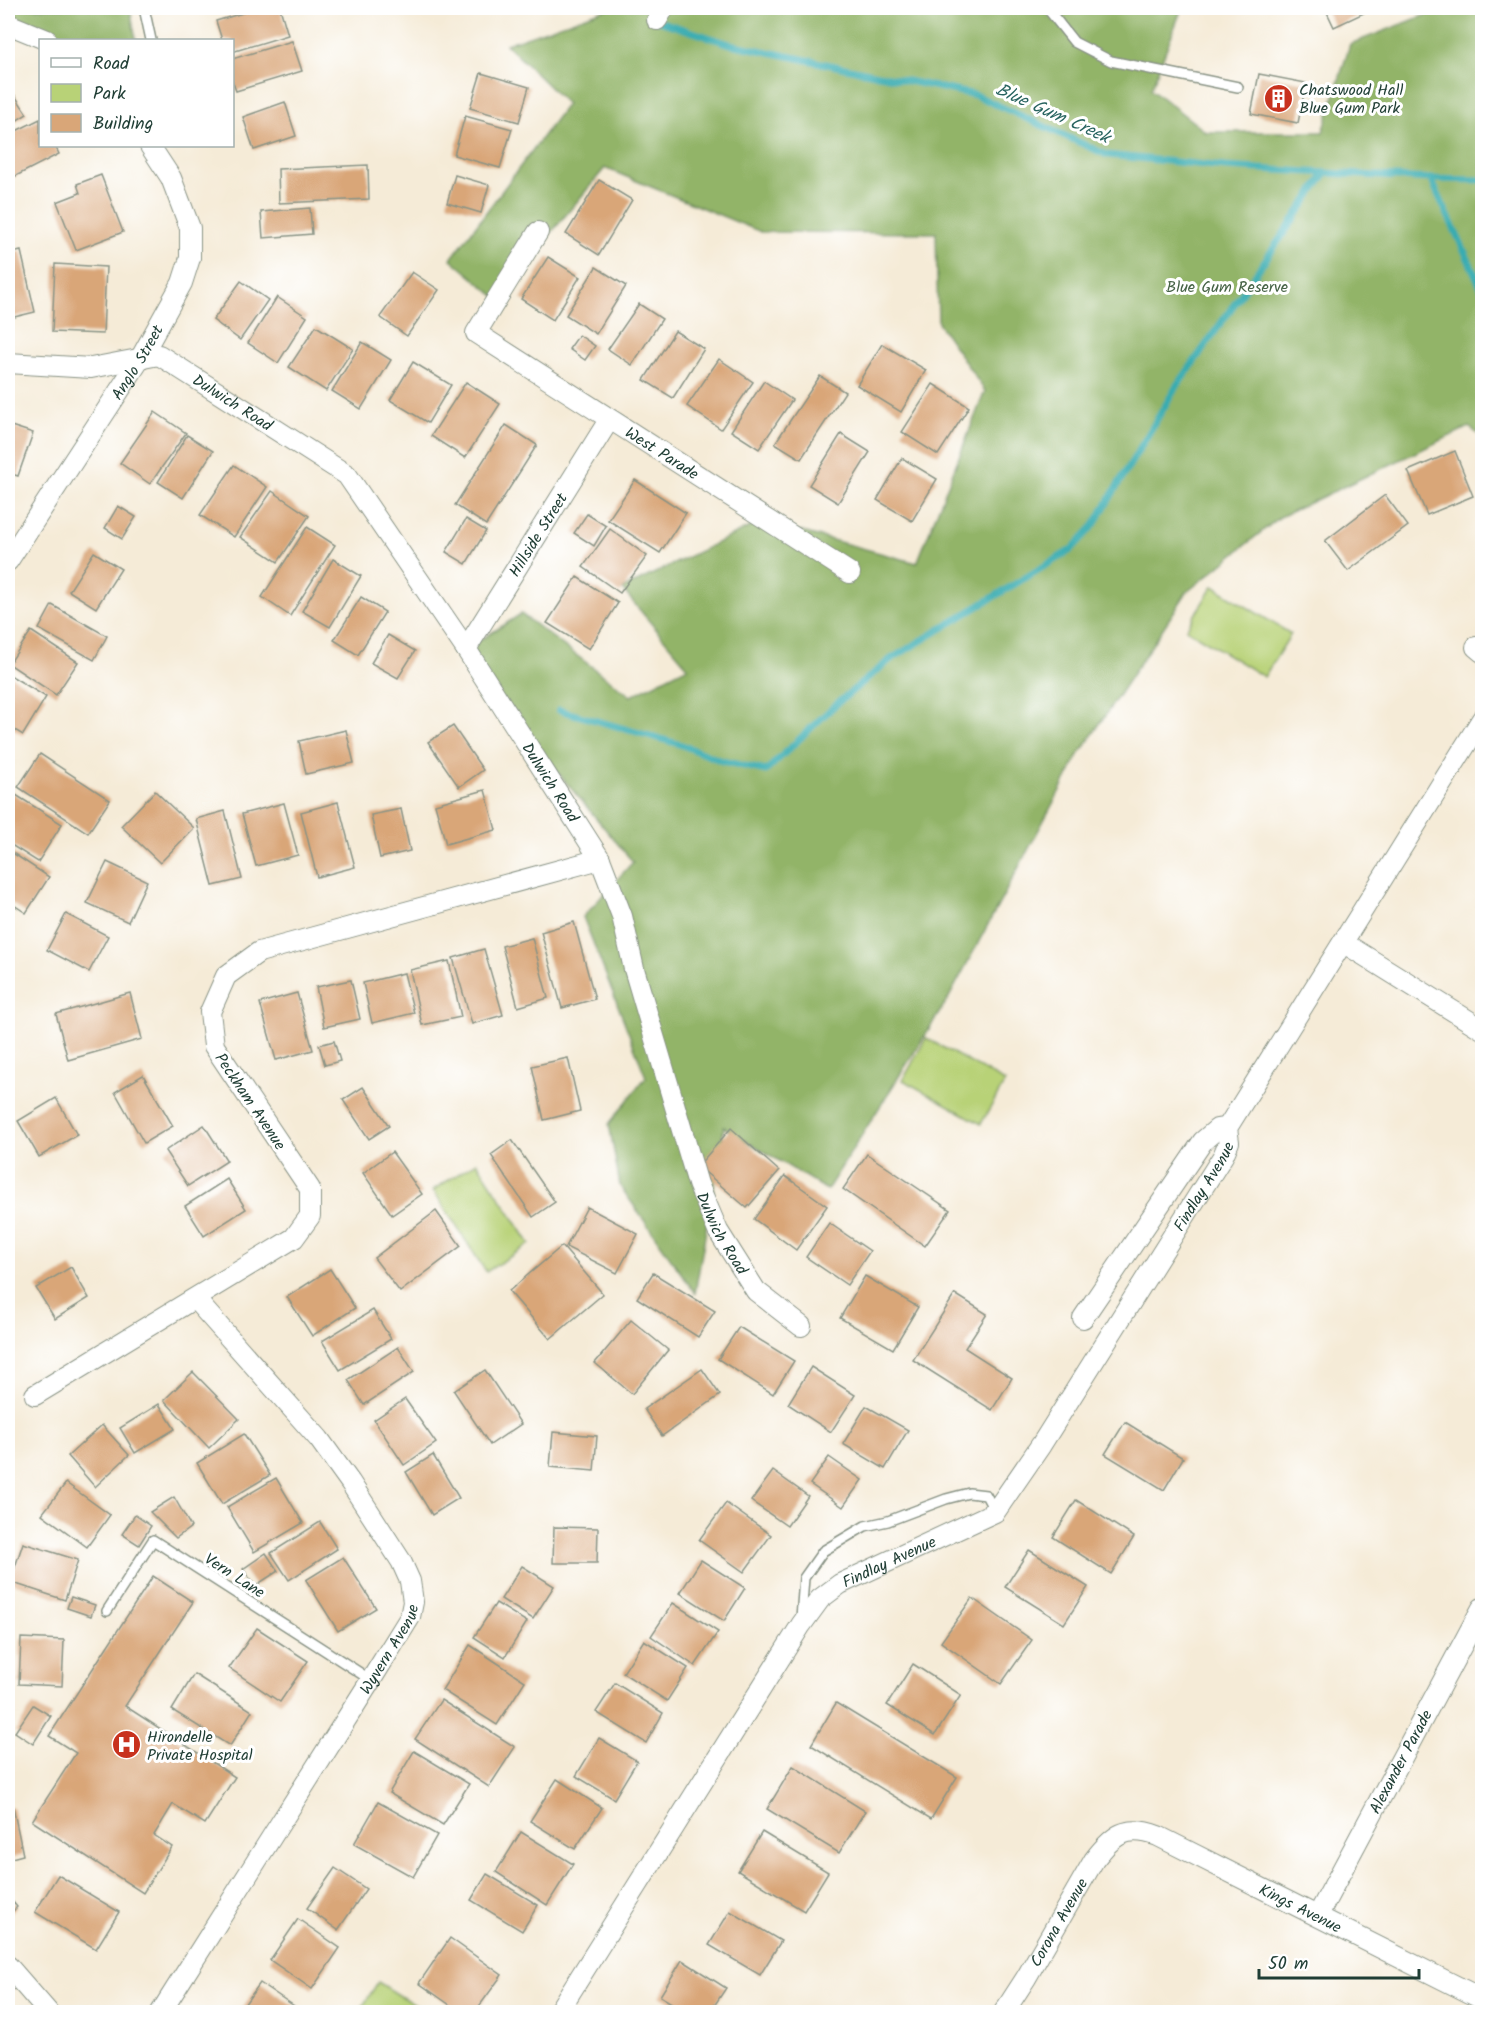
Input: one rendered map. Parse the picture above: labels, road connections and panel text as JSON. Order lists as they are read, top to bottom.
{
  "streets": {
    "street": [
      "Anglo Street",
      "Dulwich Road",
      "West Parade",
      "Hillside Street",
      "Peckham Avenue",
      "Findlay Avenue",
      "Wyvern Avenue",
      "Alexander Parade",
      "Kings Avenue",
      "Corona Avenue"
    ],
    "lane": ["Vern Lane"]
  },
  "crossings": [
    ["Anglo Street", "Dulwich Road"],
    ["Dulwich Road", "Hillside Street"],
    ["Dulwich Road", "Peckham Avenue"],
    ["West Parade", "Hillside Street"],
    ["Peckham Avenue", "Wyvern Avenue"],
    ["Vern Lane", "Wyvern Avenue"],
    ["Alexander Parade", "Kings Avenue"],
    ["Kings Avenue", "Corona Avenue"]
  ],
  "water": ["Blue Gum Creek"],
  "parks": ["Blue Gum Reserve"],
  "places": {
    "building": ["Chatswood Hall Blue Gum Park"],
    "hospital": ["Hirondelle Private Hospital"]
  },
  "legend": ["Road", "Park", "Building"],
  "scale_bar": "50 m"
}
